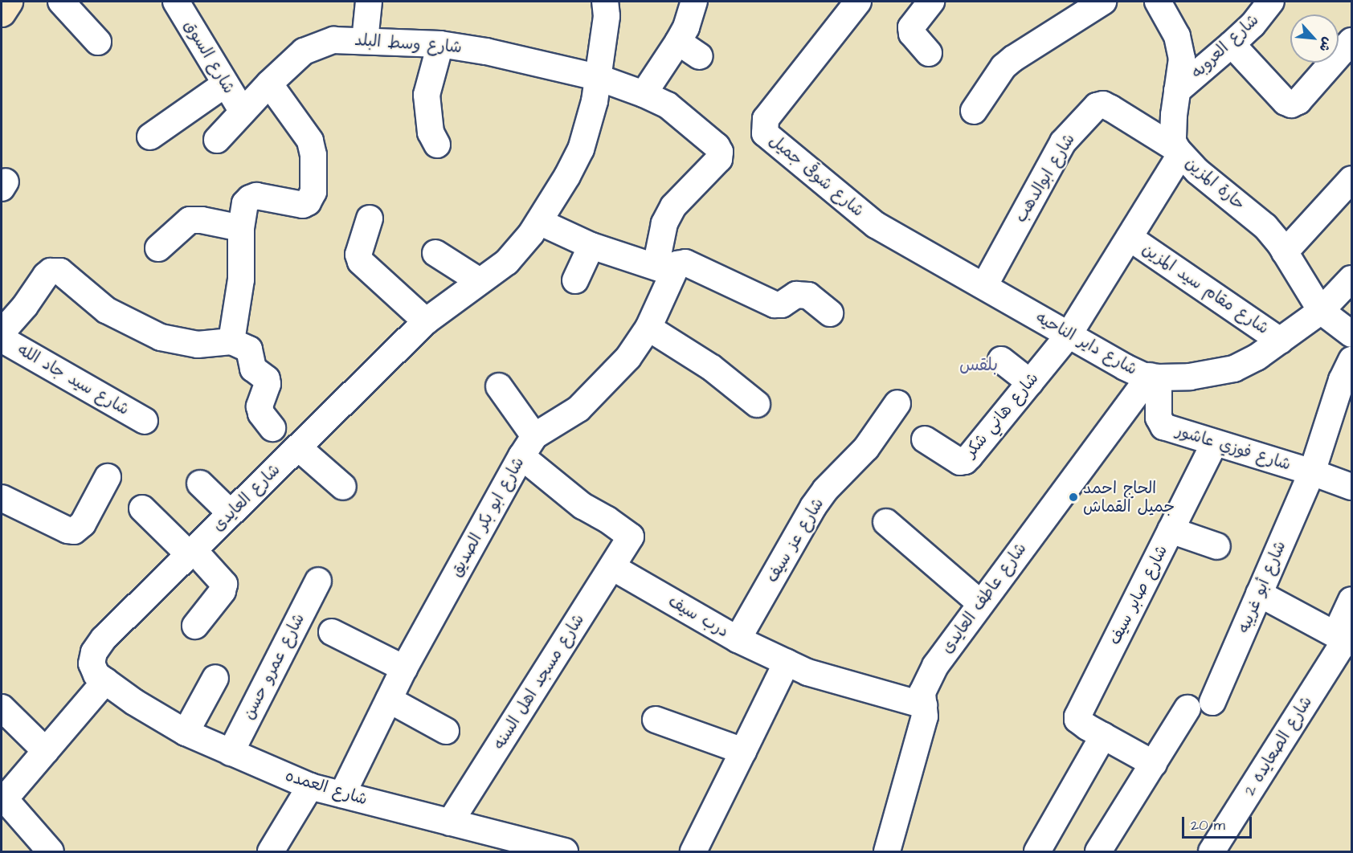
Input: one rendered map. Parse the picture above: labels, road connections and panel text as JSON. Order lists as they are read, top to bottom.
{
  "streets": {
    "street": [
      "شارع وسط البلد",
      "شارع العروبه",
      "شارع السوق",
      "شارع شوقى جميل",
      "شارع ابوالدهب",
      "حارة المزين",
      "شارع مقام سيد المزين",
      "شارع داير الناحيه",
      "شارع سيد جاد الله",
      "شارع هاني شكر",
      "شارع فوزي عاشور",
      "شارع العايدى",
      "شارع ابو بكر الصديق",
      "شارع عز سيف",
      "شارع أبو غريبه",
      "شارع صابر سيف",
      "شارع عاطف العايدى",
      "درب سيف",
      "شارع عمرو حسن",
      "شارع مسجد اهل السنه",
      "شارع الصعايده 2",
      "شارع العمده"
    ]
  },
  "crossings": [
    ["شارع وسط البلد", "شارع السوق"],
    ["شارع وسط البلد", "شارع العايدى"],
    ["شارع وسط البلد", "شارع ابو بكر الصديق"],
    ["شارع العروبه", "حارة المزين"],
    ["شارع شوقى جميل", "شارع ابوالدهب"],
    ["شارع شوقى جميل", "شارع داير الناحيه"],
    ["شارع ابوالدهب", "حارة المزين"],
    ["شارع ابوالدهب", "شارع مقام سيد المزين"],
    ["شارع ابوالدهب", "شارع داير الناحيه"],
    ["حارة المزين", "شارع مقام سيد المزين"],
    ["حارة المزين", "شارع داير الناحيه"],
    ["شارع مقام سيد المزين", "شارع داير الناحيه"],
    ["شارع مقام سيد المزين", "شارع هاني شكر"],
    ["شارع داير الناحيه", "شارع هاني شكر"],
    ["شارع داير الناحيه", "شارع فوزي عاشور"],
    ["شارع داير الناحيه", "شارع عاطف العايدى"],
    ["شارع فوزي عاشور", "شارع أبو غريبه"],
    ["شارع فوزي عاشور", "شارع صابر سيف"],
    ["شارع فوزي عاشور", "شارع عاطف العايدى"],
    ["شارع العايدى", "شارع العمده"],
    ["شارع ابو بكر الصديق", "شارع مسجد اهل السنه"],
    ["شارع ابو بكر الصديق", "شارع العمده"],
    ["شارع عز سيف", "درب سيف"],
    ["شارع عاطف العايدى", "درب سيف"],
    ["درب سيف", "شارع مسجد اهل السنه"],
    ["شارع عمرو حسن", "شارع العمده"],
    ["شارع مسجد اهل السنه", "شارع العمده"]
  ],
  "districts": ["بلقس"],
  "places": ["الحاج احمد جميل القماش"],
  "scale_bar": "20 m",
  "north": "bottom right"
}
